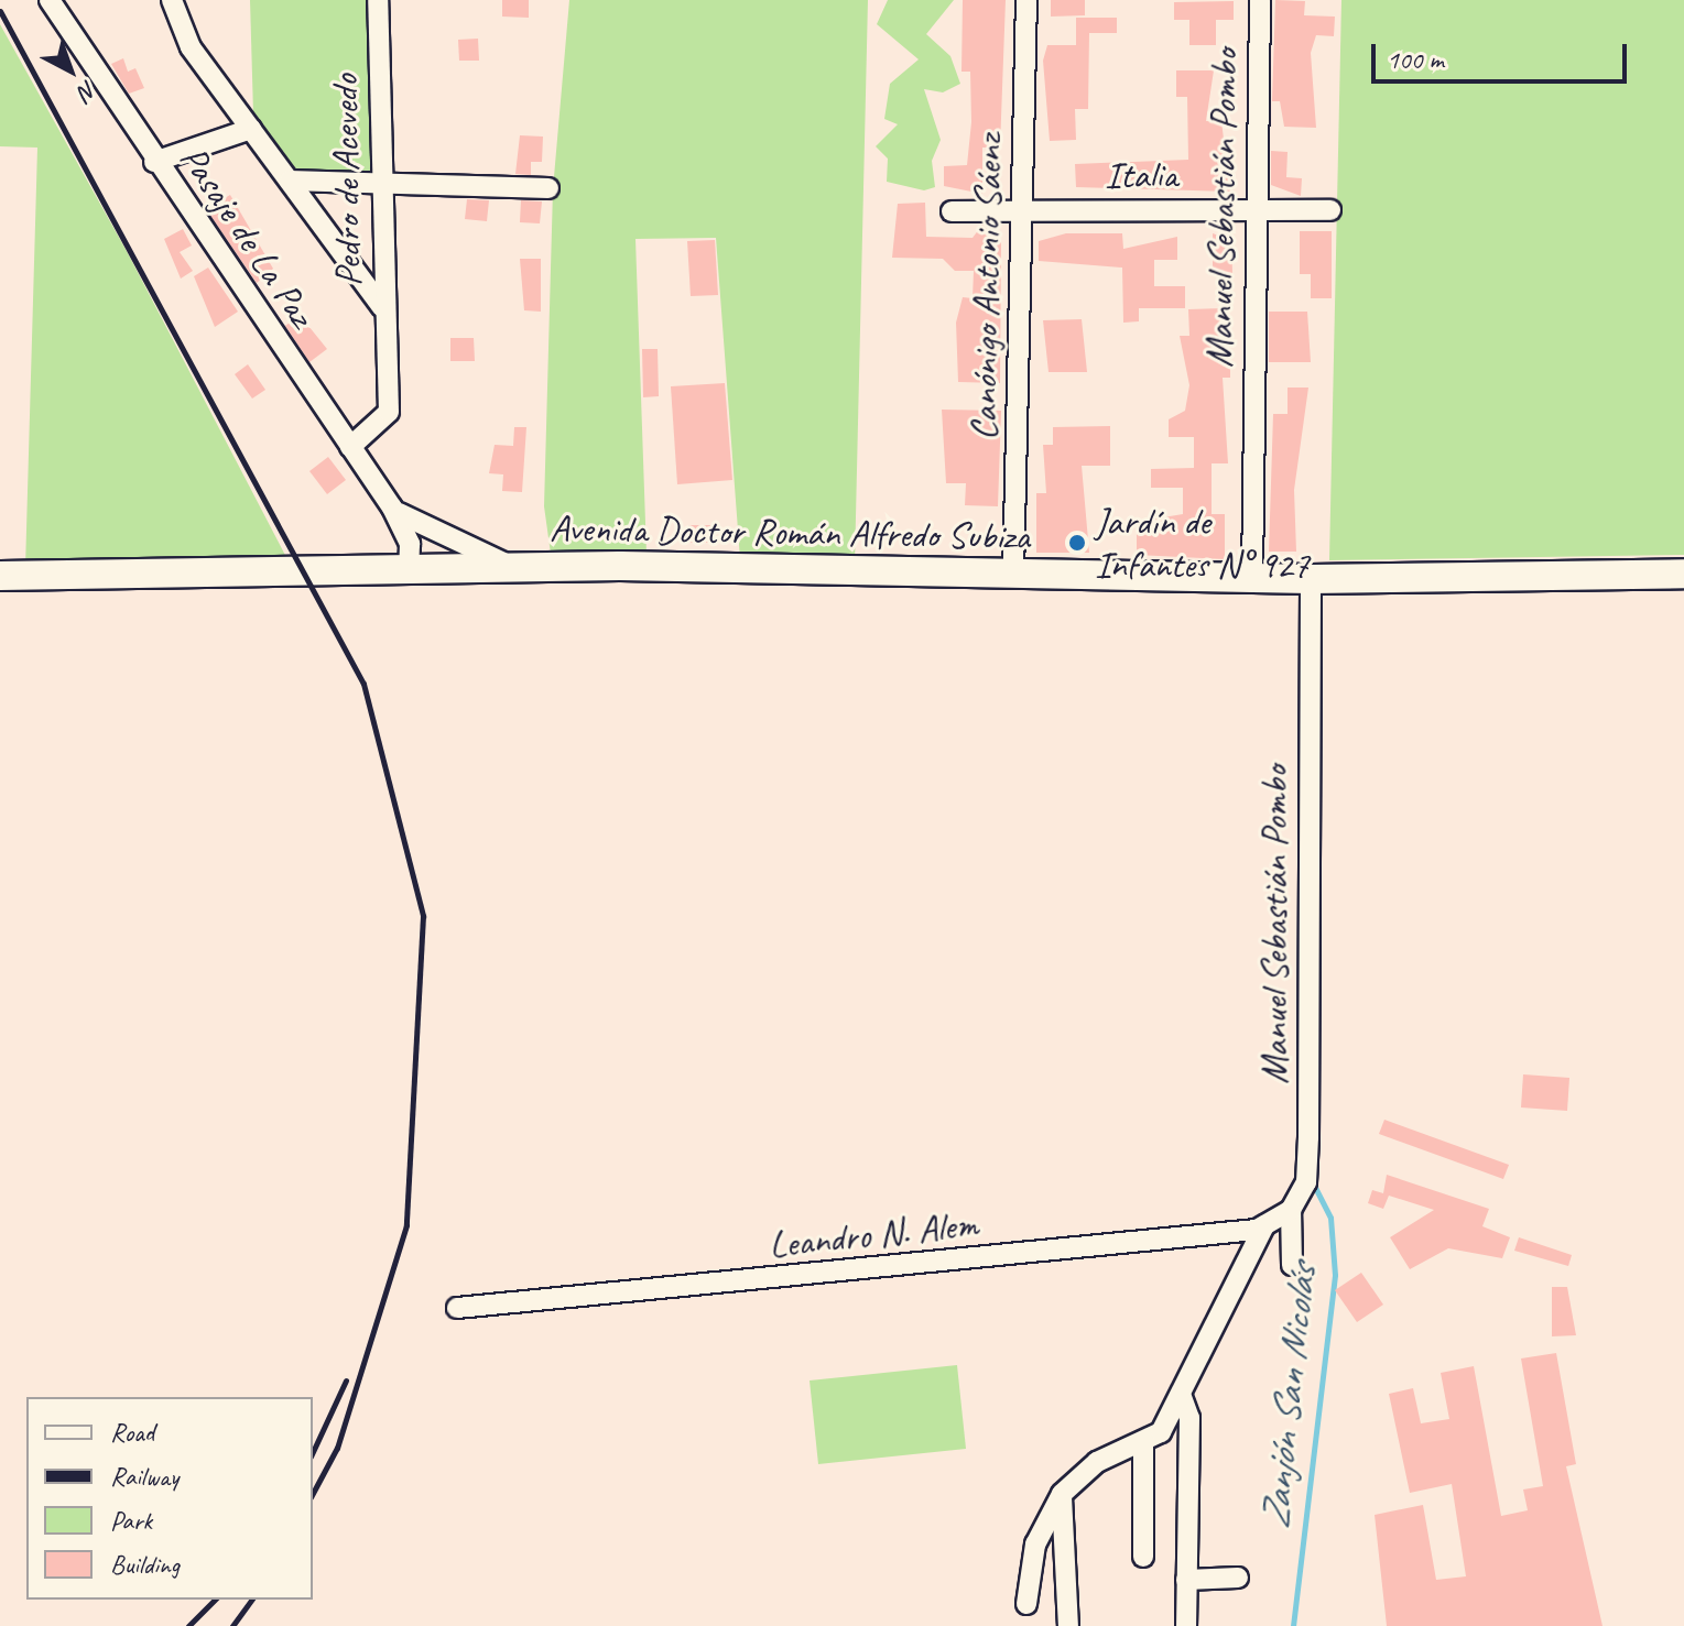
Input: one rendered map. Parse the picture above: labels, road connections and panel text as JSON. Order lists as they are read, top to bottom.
{
  "streets": {
    "main road": ["Avenida Doctor Román Alfredo Subiza"],
    "street": [
      "Italia",
      "Pedro de Acevedo",
      "Manuel Sebastián Pombo",
      "Pasaje de La Paz",
      "Canónigo Antonio Sáenz",
      "Leandro N. Alem"
    ]
  },
  "crossings": [
    ["Italia", "Manuel Sebastián Pombo"],
    ["Italia", "Canónigo Antonio Sáenz"],
    ["Pedro de Acevedo", "Pasaje de La Paz"],
    ["Manuel Sebastián Pombo", "Avenida Doctor Román Alfredo Subiza"],
    ["Manuel Sebastián Pombo", "Leandro N. Alem"],
    ["Pasaje de La Paz", "Avenida Doctor Román Alfredo Subiza"],
    ["Canónigo Antonio Sáenz", "Avenida Doctor Román Alfredo Subiza"]
  ],
  "water": ["Zanjón San Nicolás"],
  "places": ["Jardín de Infantes N° 927"],
  "legend": [
    "Road",
    "Railway",
    "Park",
    "Building"
  ],
  "scale_bar": "100 m",
  "north": "bottom right"
}
